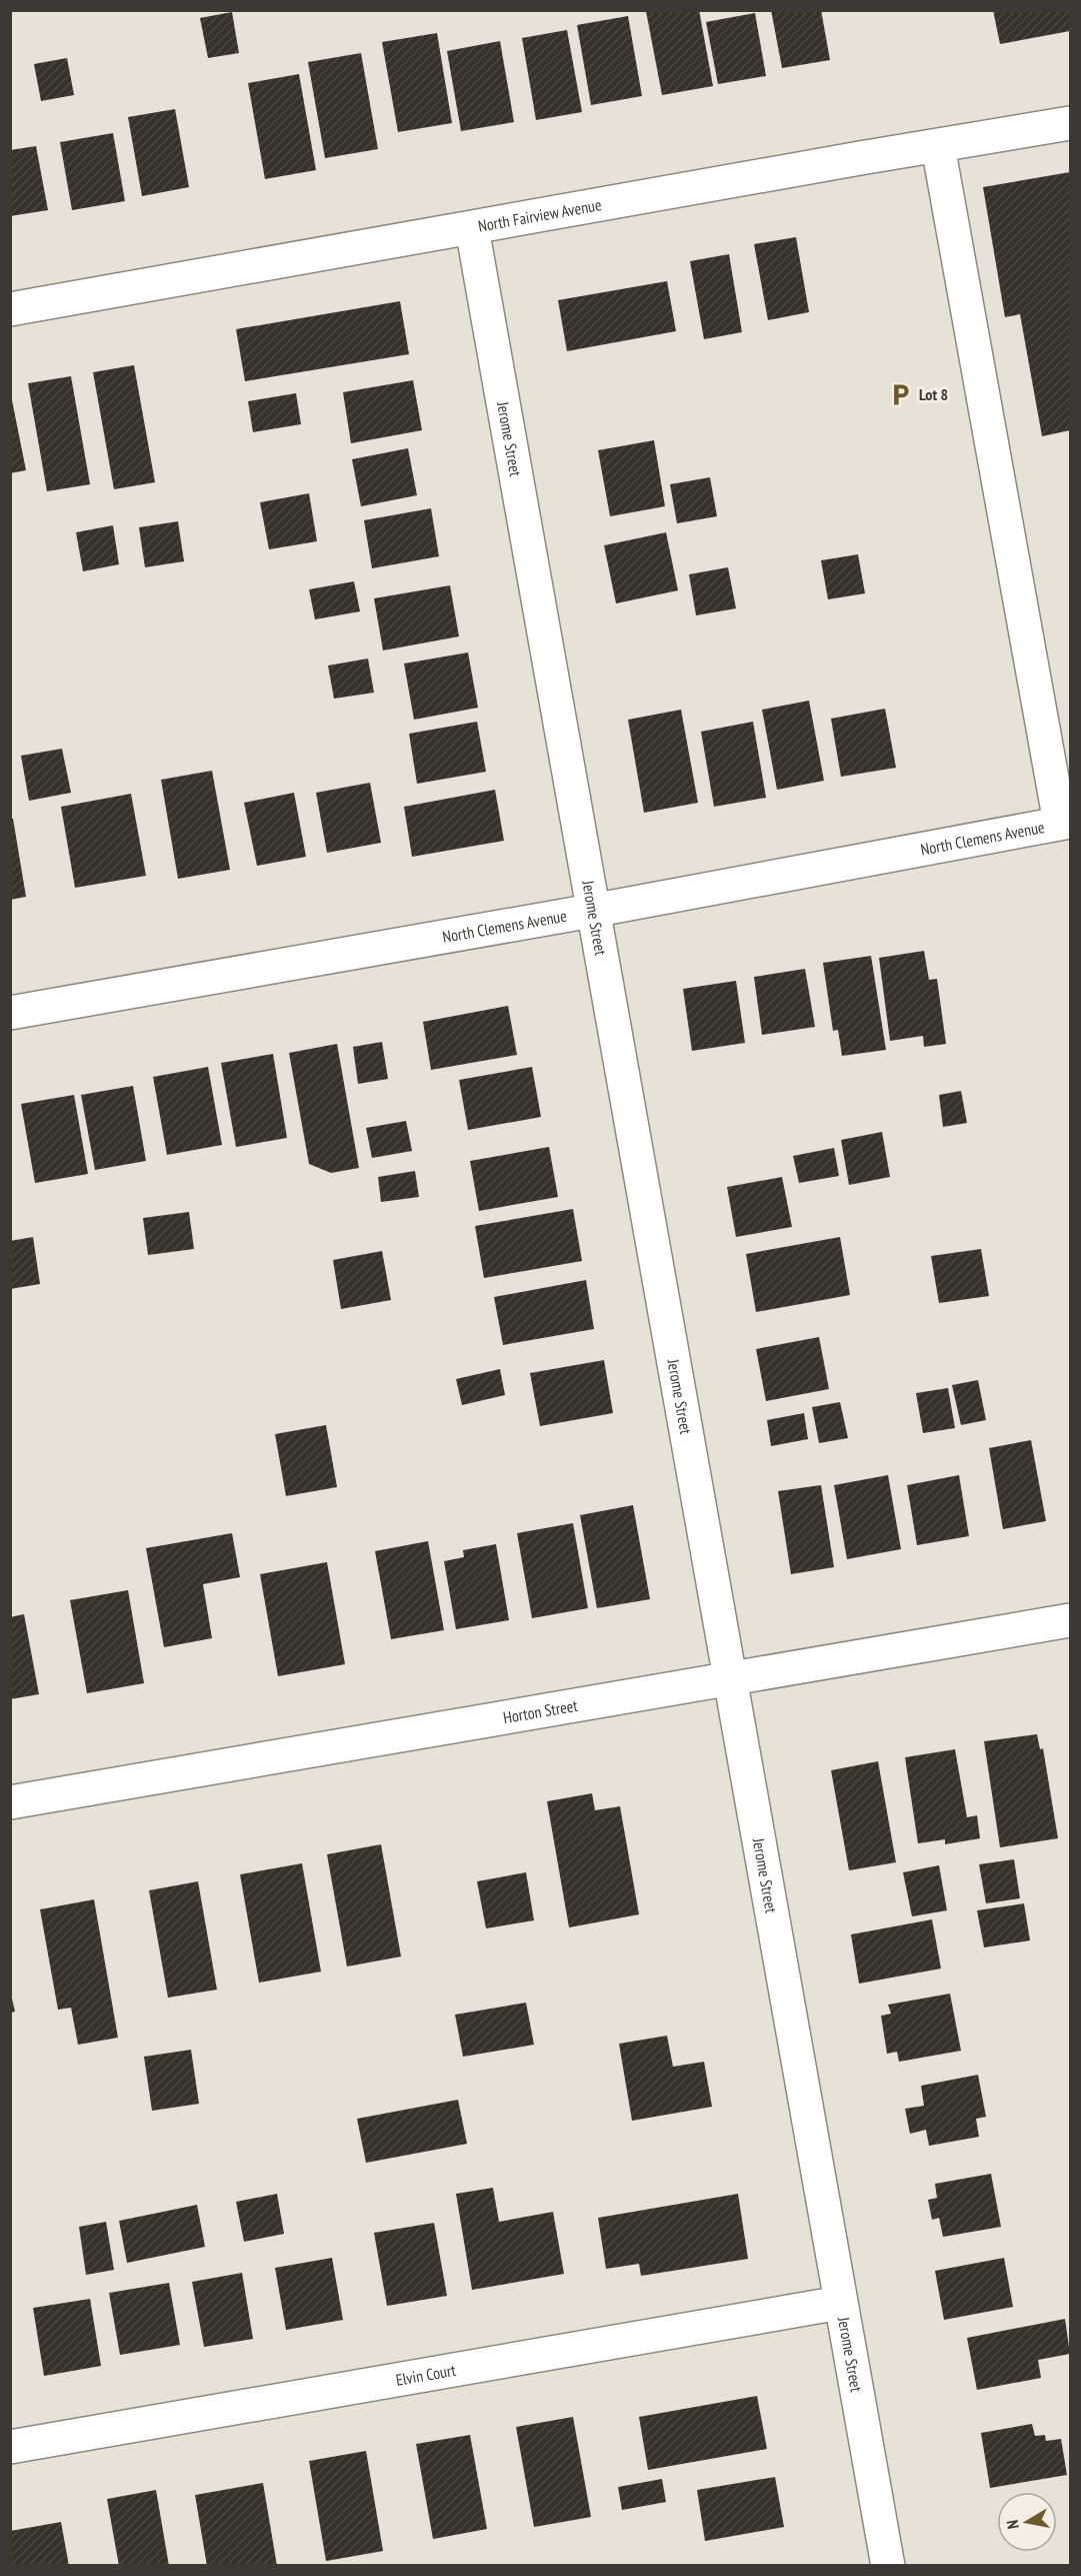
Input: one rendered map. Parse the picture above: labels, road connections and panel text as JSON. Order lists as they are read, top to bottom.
{
  "streets": {
    "street": [
      "North Fairview Avenue",
      "Jerome Street",
      "North Clemens Avenue",
      "Horton Street",
      "Elvin Court"
    ]
  },
  "crossings": [
    ["North Fairview Avenue", "Jerome Street"],
    ["Jerome Street", "North Clemens Avenue"],
    ["Jerome Street", "Horton Street"],
    ["Jerome Street", "Elvin Court"]
  ],
  "places": {
    "parking": ["Lot 8"]
  },
  "north": "left"
}
